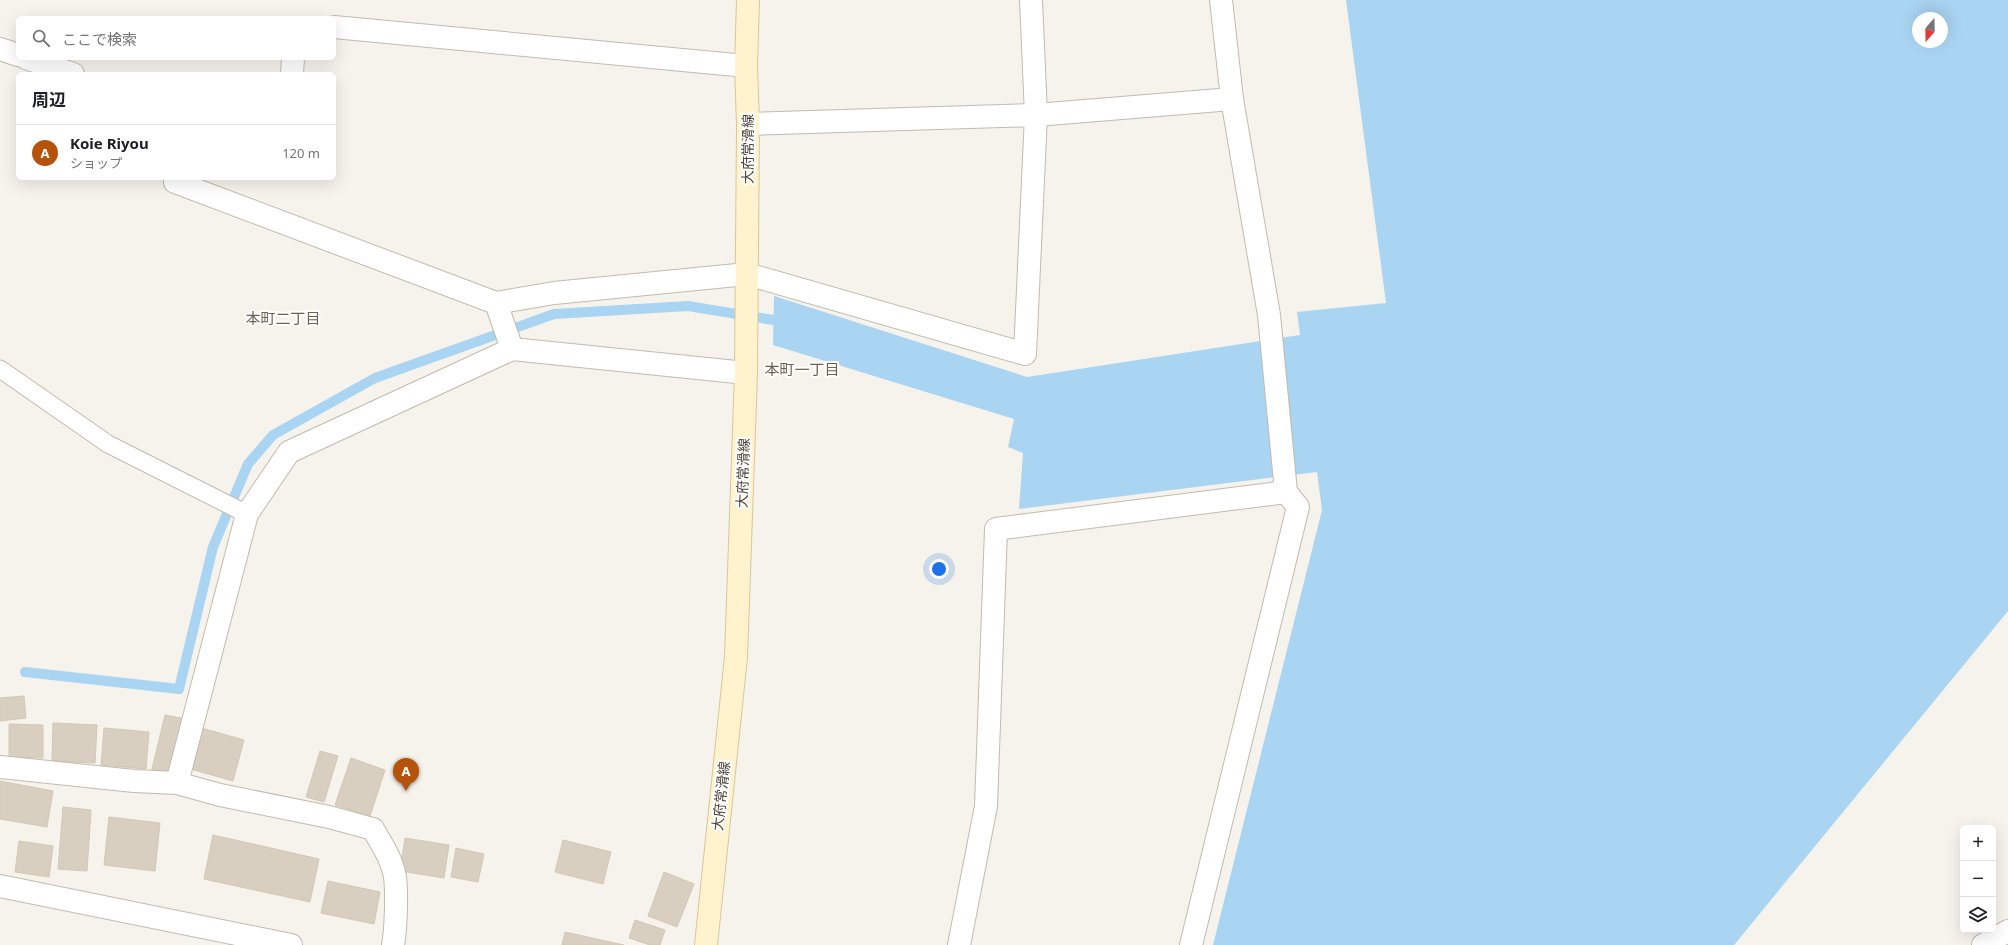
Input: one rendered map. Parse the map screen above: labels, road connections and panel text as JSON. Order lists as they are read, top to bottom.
{
  "streets": {
    "main road": ["大府常滑線"]
  },
  "districts": ["本町二丁目", "本町一丁目"],
  "north": "bottom",
  "page": {
    "search": "ここで検索",
    "heading": "周辺",
    "list": [
      {
        "mark": "A",
        "name": "Koie Riyou",
        "note": "ショップ",
        "value": "120 m"
      }
    ],
    "pins": "A",
    "map_buttons": ["+", "−"]
  }
}
